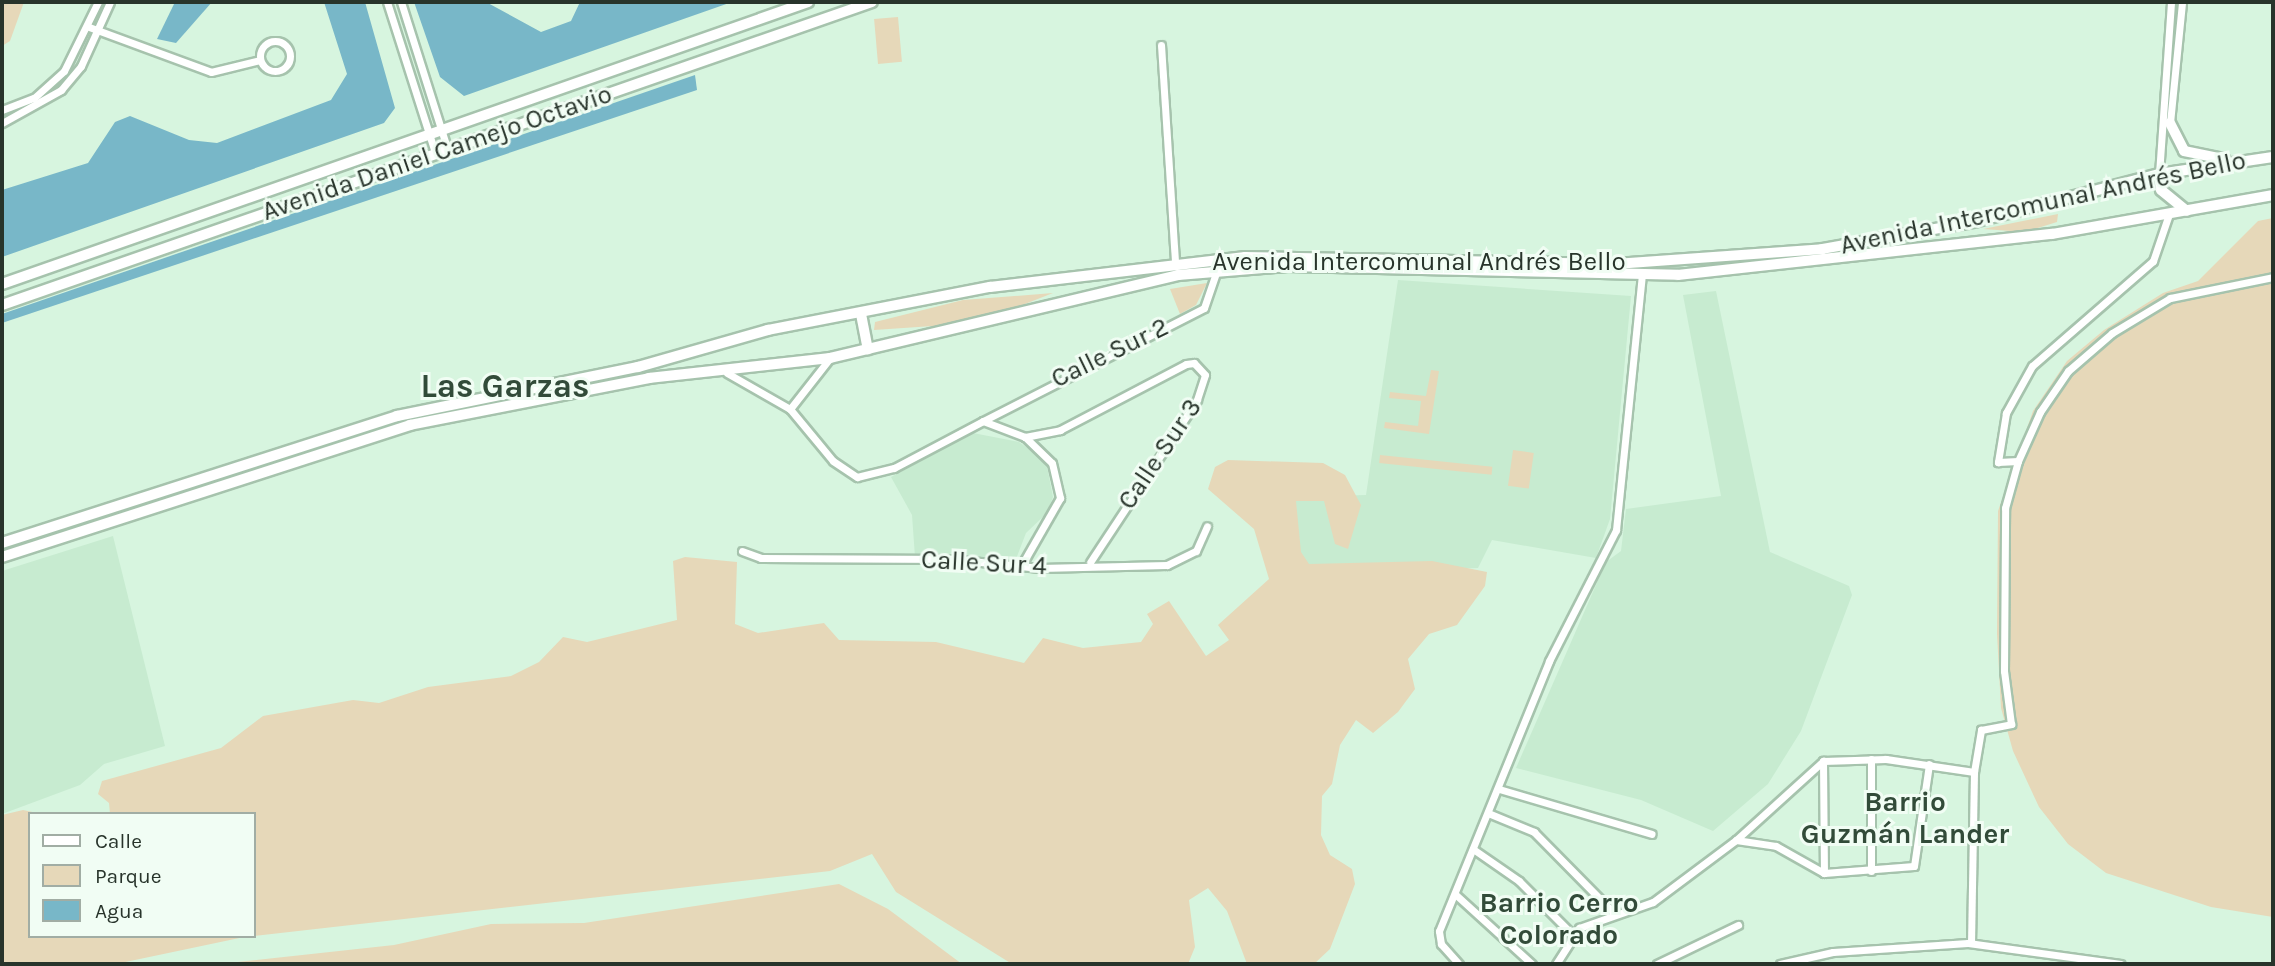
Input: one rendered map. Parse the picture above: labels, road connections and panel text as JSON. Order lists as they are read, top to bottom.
{
  "streets": {
    "main road": ["Avenida Daniel Camejo Octavio", "Avenida Intercomunal Andrés Bello"],
    "street": ["Calle Sur 2", "Calle Sur 3", "Calle Sur 4"]
  },
  "crossings": [
    ["Avenida Intercomunal Andrés Bello", "Calle Sur 2"],
    ["Calle Sur 3", "Calle Sur 4"]
  ],
  "districts": ["Las Garzas", "Barrio Guzmán Lander", "Barrio Cerro Colorado"],
  "legend": ["Calle", "Parque", "Agua"]
}
